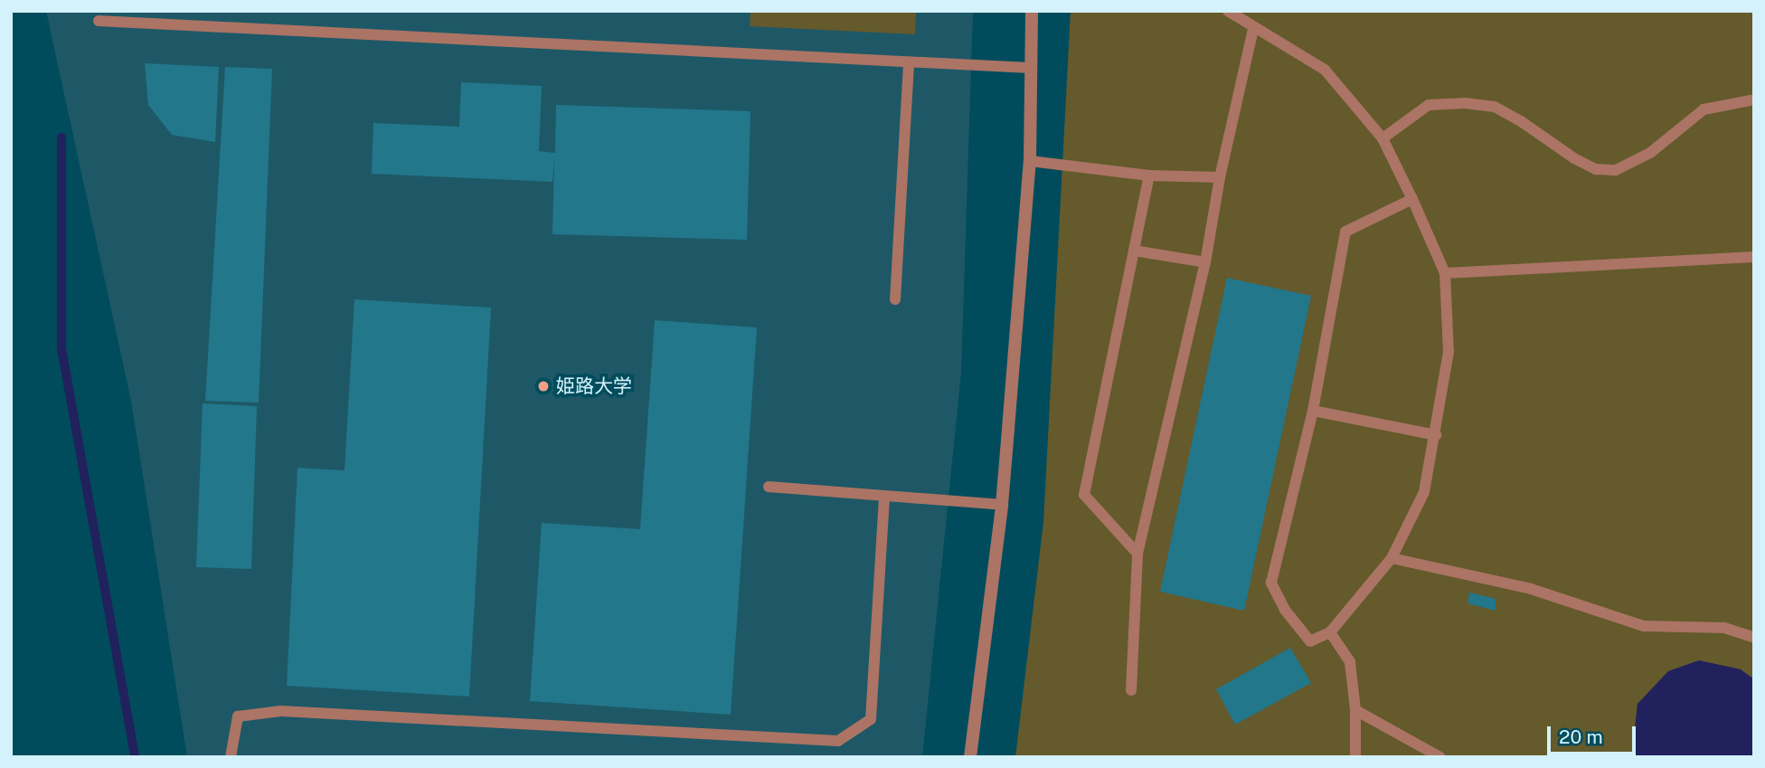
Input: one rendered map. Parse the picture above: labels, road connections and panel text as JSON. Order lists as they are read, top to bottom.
{
  "places": ["姫路大学"],
  "scale_bar": "20 m"
}
